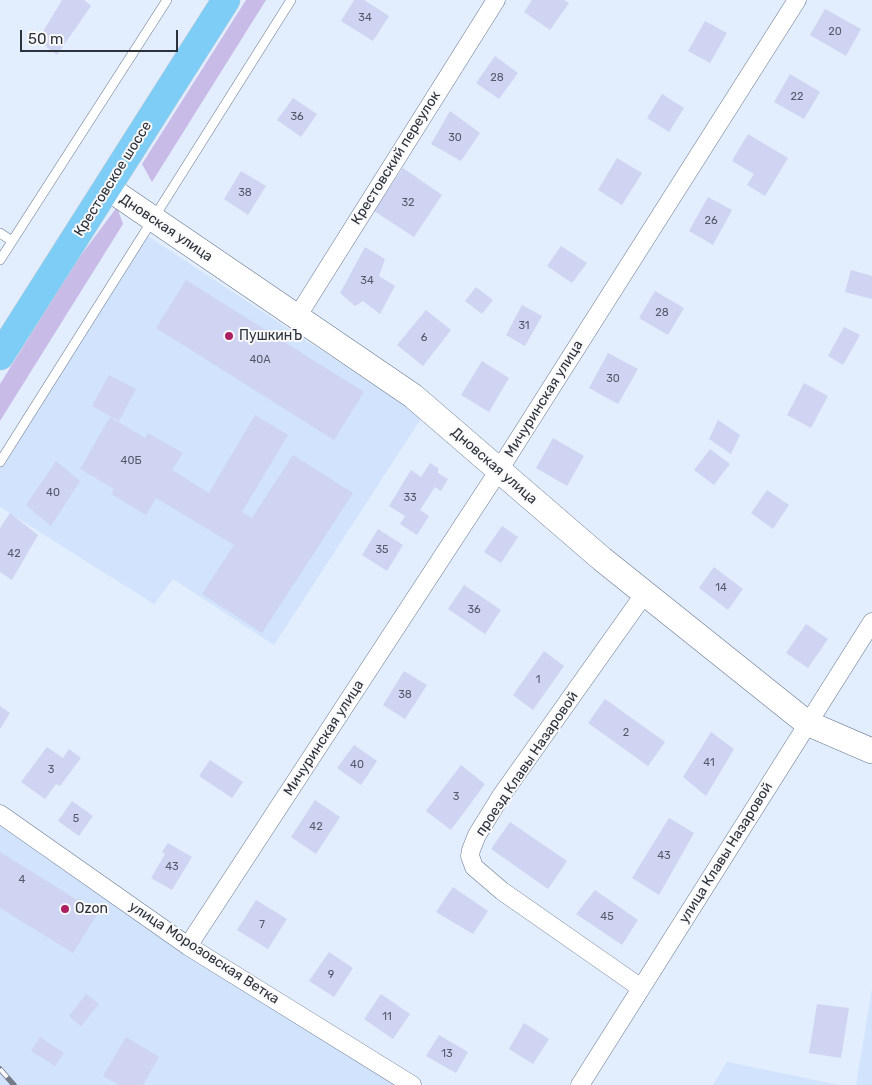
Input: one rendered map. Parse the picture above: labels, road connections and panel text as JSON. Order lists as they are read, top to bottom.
{
  "streets": {
    "main road": ["Крестовское шоссе"],
    "street": [
      "Крестовский переулок",
      "Дновская улица",
      "Мичуринская улица",
      "проезд Клавы Назаровой",
      "улица Клавы Назаровой",
      "улица Морозовская Ветка"
    ]
  },
  "crossings": [
    ["Крестовский переулок", "Дновская улица"],
    ["Крестовское шоссе", "Дновская улица"],
    ["Дновская улица", "Мичуринская улица"],
    ["Дновская улица", "проезд Клавы Назаровой"],
    ["Дновская улица", "улица Клавы Назаровой"],
    ["Мичуринская улица", "улица Морозовская Ветка"],
    ["проезд Клавы Назаровой", "улица Клавы Назаровой"]
  ],
  "places": ["ПушкинЪ", "Ozon"],
  "house_numbers": [
    "34",
    "20",
    "28",
    "22",
    "36",
    "30",
    "38",
    "32",
    "26",
    "34",
    "28",
    "31",
    "6",
    "40А",
    "30",
    "40Б",
    "40",
    "33",
    "35",
    "42",
    "14",
    "36",
    "1",
    "38",
    "2",
    "41",
    "40",
    "3",
    "3",
    "5",
    "42",
    "43",
    "43",
    "4",
    "45",
    "7",
    "9",
    "11",
    "13"
  ],
  "scale_bar": "50 m"
}
